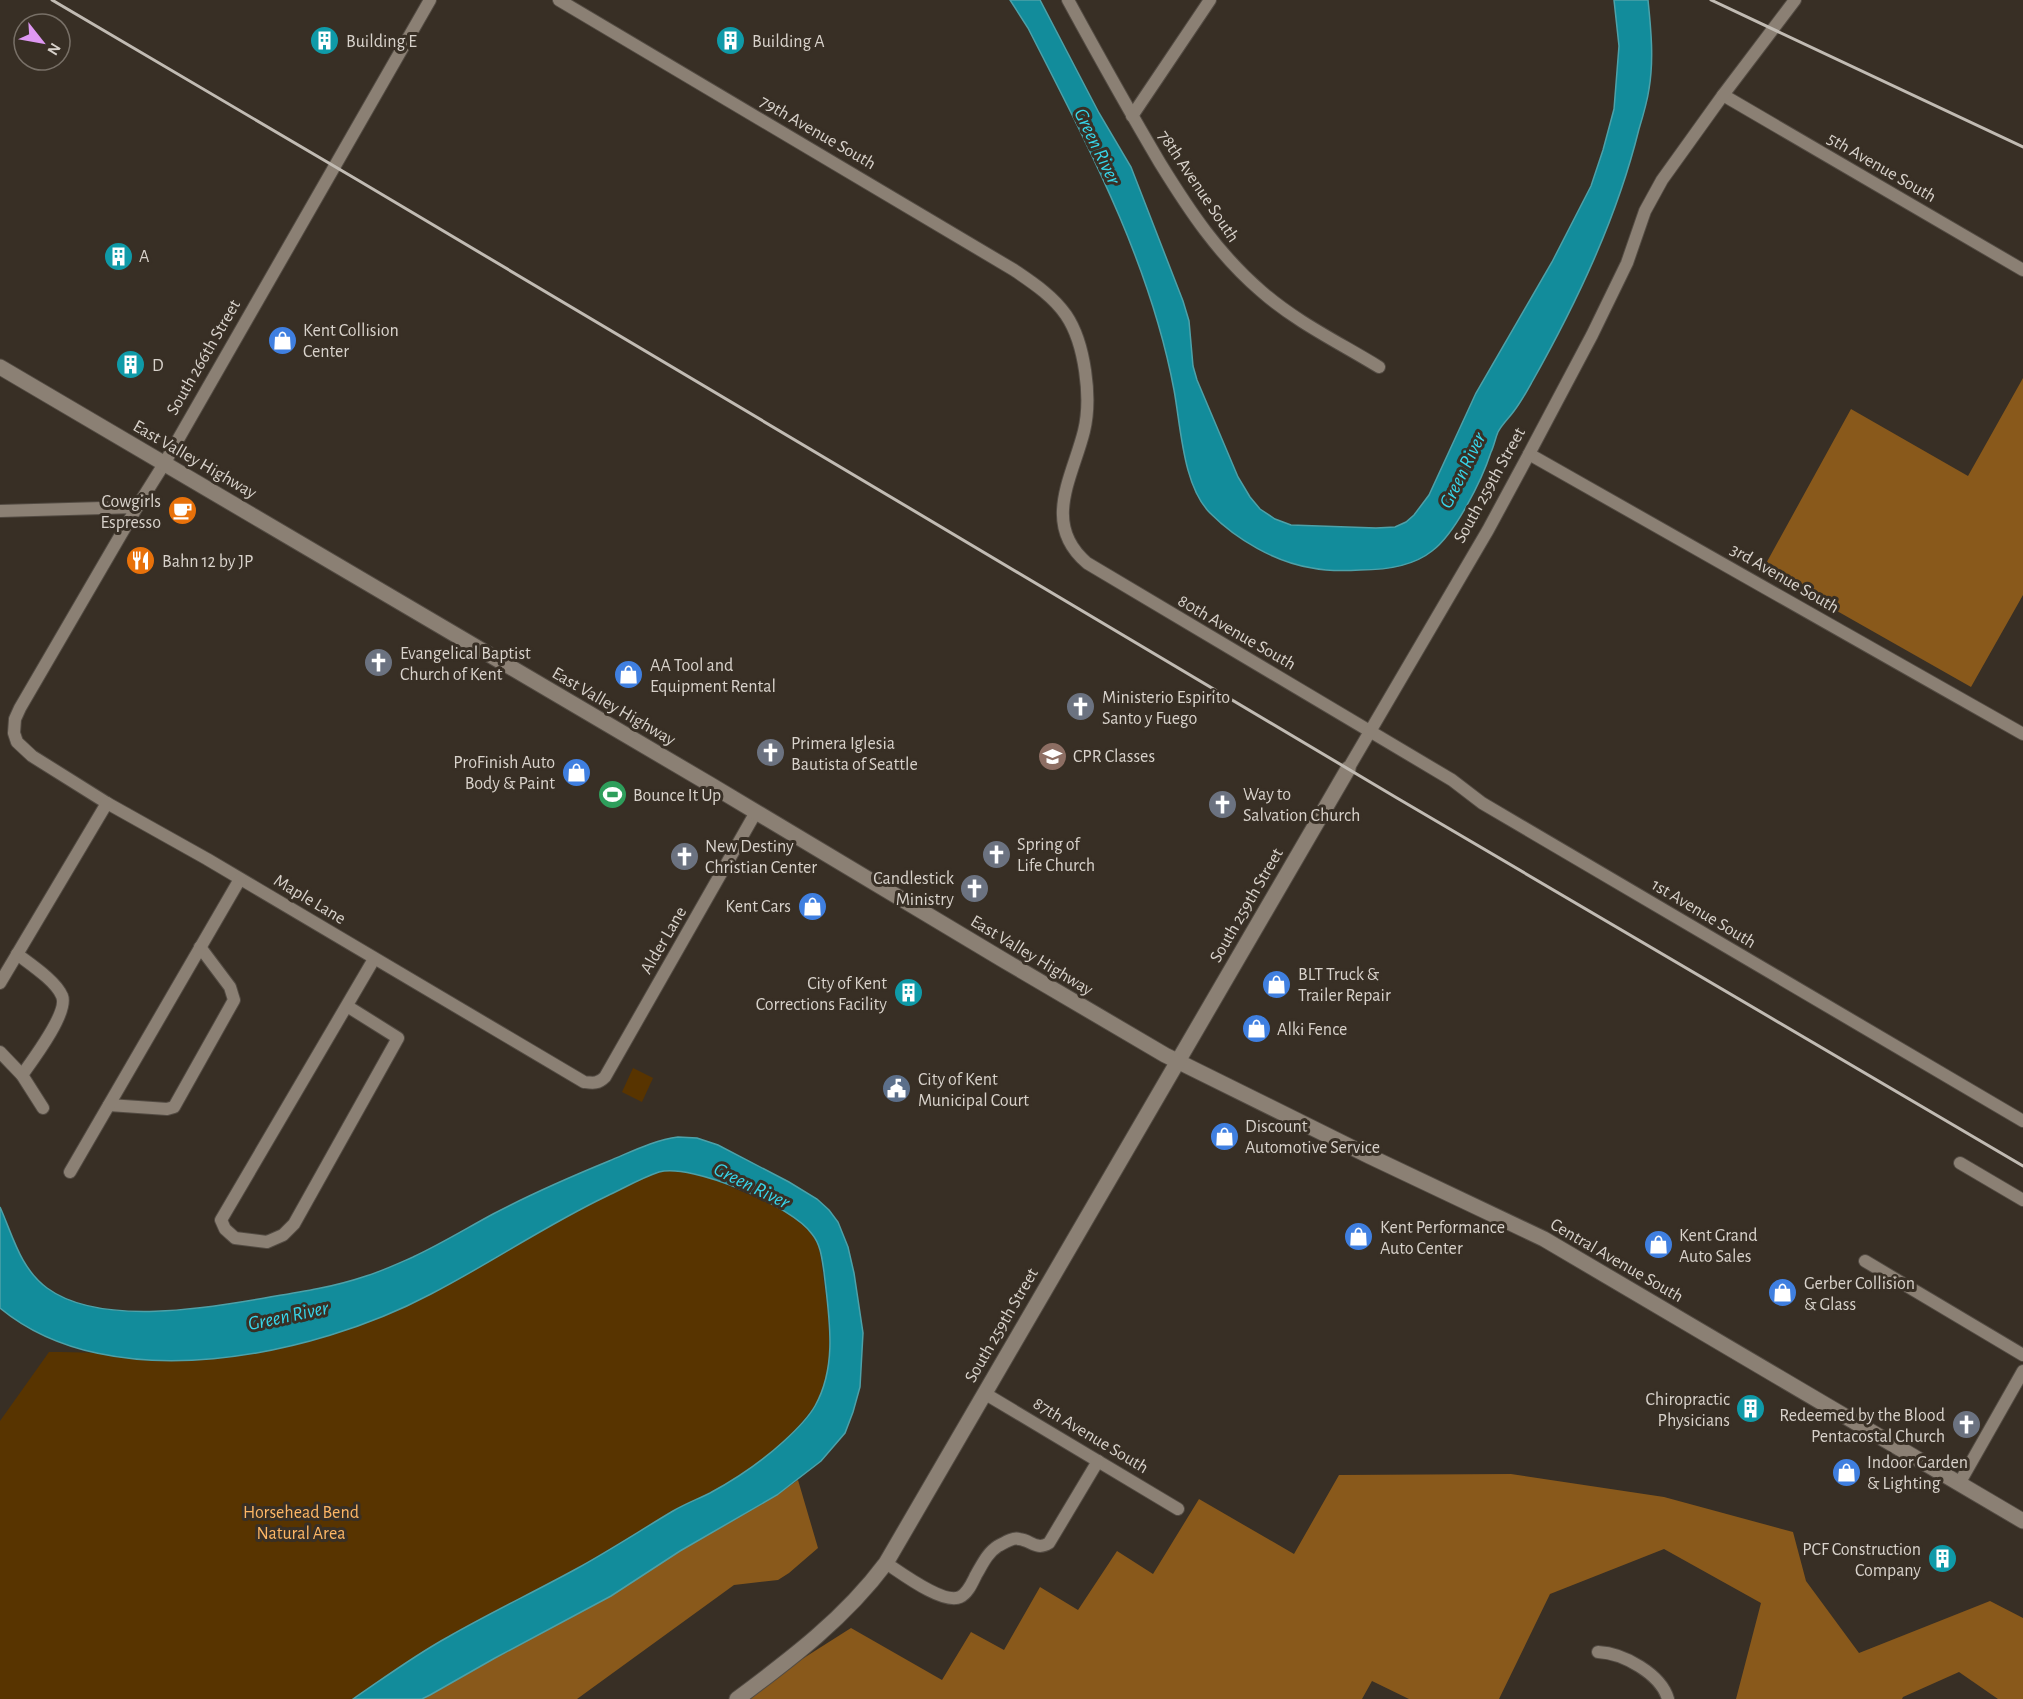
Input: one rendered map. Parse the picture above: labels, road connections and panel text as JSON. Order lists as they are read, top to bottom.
{
  "streets": {
    "main road": ["East Valley Highway", "South 259th Street", "Central Avenue South"],
    "street": [
      "79th Avenue South",
      "5th Avenue South",
      "78th Avenue South",
      "South 266th Street",
      "3rd Avenue South",
      "80th Avenue South",
      "Maple Lane",
      "1st Avenue South",
      "Alder Lane",
      "87th Avenue South"
    ]
  },
  "crossings": [
    ["79th Avenue South", "80th Avenue South"],
    ["5th Avenue South", "South 259th Street"],
    ["South 266th Street", "East Valley Highway"],
    ["South 266th Street", "Maple Lane"],
    ["East Valley Highway", "South 259th Street"],
    ["East Valley Highway", "Alder Lane"],
    ["East Valley Highway", "Central Avenue South"],
    ["South 259th Street", "3rd Avenue South"],
    ["South 259th Street", "80th Avenue South"],
    ["South 259th Street", "1st Avenue South"],
    ["South 259th Street", "Central Avenue South"],
    ["South 259th Street", "87th Avenue South"],
    ["80th Avenue South", "1st Avenue South"],
    ["Maple Lane", "Alder Lane"]
  ],
  "water": ["Green River"],
  "parks": ["Horsehead Bend Natural Area"],
  "places": {
    "building": [
      "Building E",
      "Building A",
      "A",
      "D",
      "City of Kent Corrections Facility",
      "Chiropractic Physicians",
      "PCF Construction Company"
    ],
    "shop": [
      "Kent Collision Center",
      "AA Tool and Equipment Rental",
      "ProFinish Auto Body & Paint",
      "Kent Cars",
      "BLT Truck & Trailer Repair",
      "Alki Fence",
      "Discount Automotive Service",
      "Kent Performance Auto Center",
      "Kent Grand Auto Sales",
      "Gerber Collision & Glass",
      "Indoor Garden & Lighting"
    ],
    "cafe": ["Cowgirls Espresso"],
    "restaurant": ["Bahn 12 by JP"],
    "church": [
      "Evangelical Baptist Church of Kent",
      "Ministerio Espirito Santo y Fuego",
      "Primera Iglesia Bautista of Seattle",
      "Way to Salvation Church",
      "Spring of Life Church",
      "New Destiny Christian Center",
      "Candlestick Ministry",
      "Redeemed by the Blood Pentacostal Church"
    ],
    "school or university": ["CPR Classes"],
    "sports": ["Bounce It Up"],
    "public building": ["City of Kent Municipal Court"]
  },
  "north": "bottom right"
}
